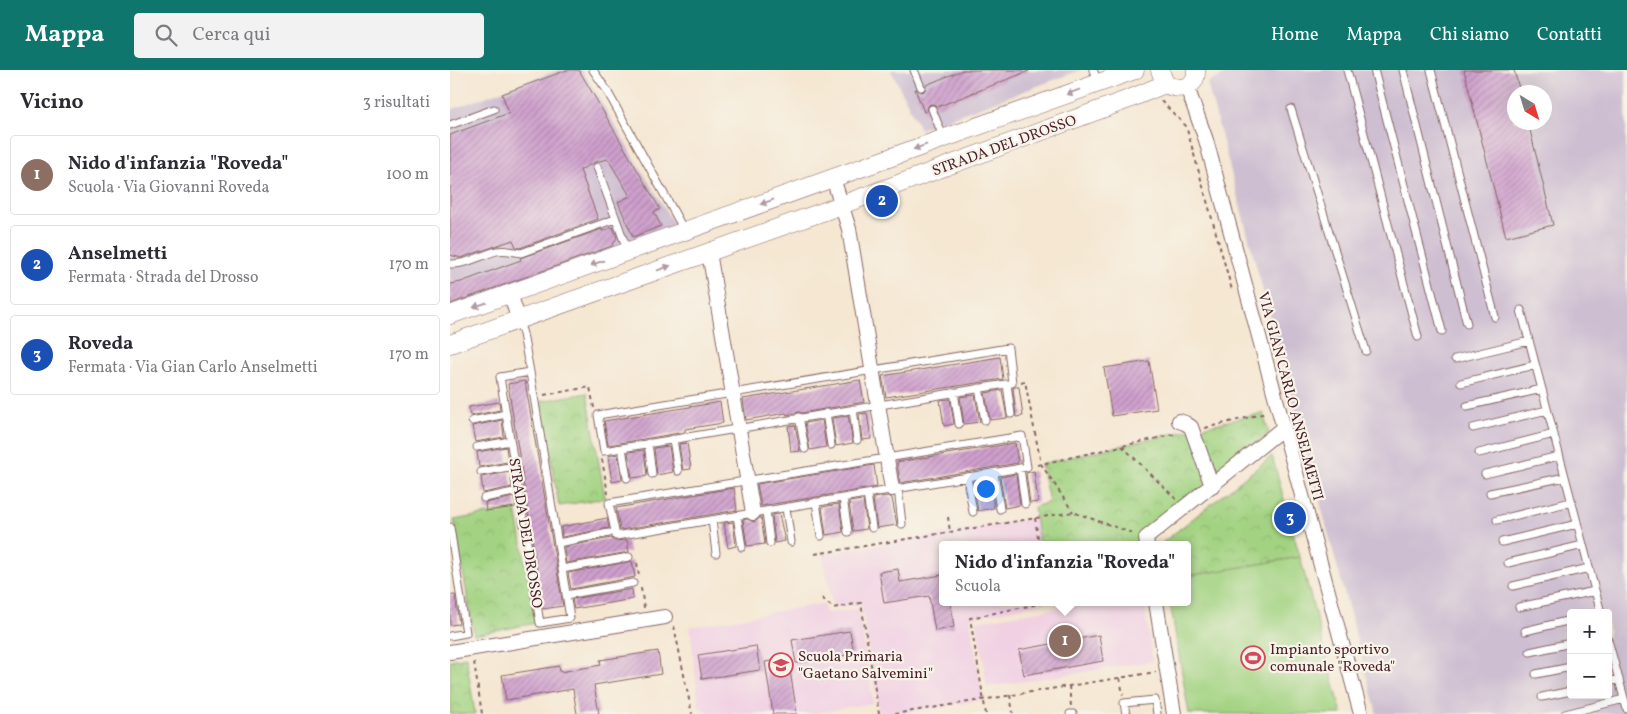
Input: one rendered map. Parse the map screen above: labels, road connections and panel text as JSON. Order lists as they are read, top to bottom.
{
  "streets": {
    "street": ["STRADA DEL DROSSO", "VIA GIAN CARLO ANSELMETTI"]
  },
  "places": {
    "sports": ["Impianto sportivo comunale \"Roveda\""],
    "school or university": ["Scuola Primaria \"Gaetano Salvemini\""]
  },
  "north": "bottom right",
  "page": {
    "header": "Mappa",
    "search": "Cerca qui",
    "nav": [
      "Home",
      "Mappa",
      "Chi siamo",
      "Contatti"
    ],
    "heading": ["Vicino", "3 risultati"],
    "list": [
      {
        "mark": "1",
        "name": "Nido d'infanzia \"Roveda\"",
        "note": "Scuola · Via Giovanni Roveda",
        "value": "100 m"
      },
      {
        "mark": "2",
        "name": "Anselmetti",
        "note": "Fermata · Strada del Drosso",
        "value": "170 m"
      },
      {
        "mark": "3",
        "name": "Roveda",
        "note": "Fermata · Via Gian Carlo Anselmetti",
        "value": "170 m"
      }
    ],
    "pins": ["2", "3", "1"],
    "popup": ["Nido d'infanzia \"Roveda\"", "Scuola"],
    "map_buttons": ["+", "−"]
  }
}
